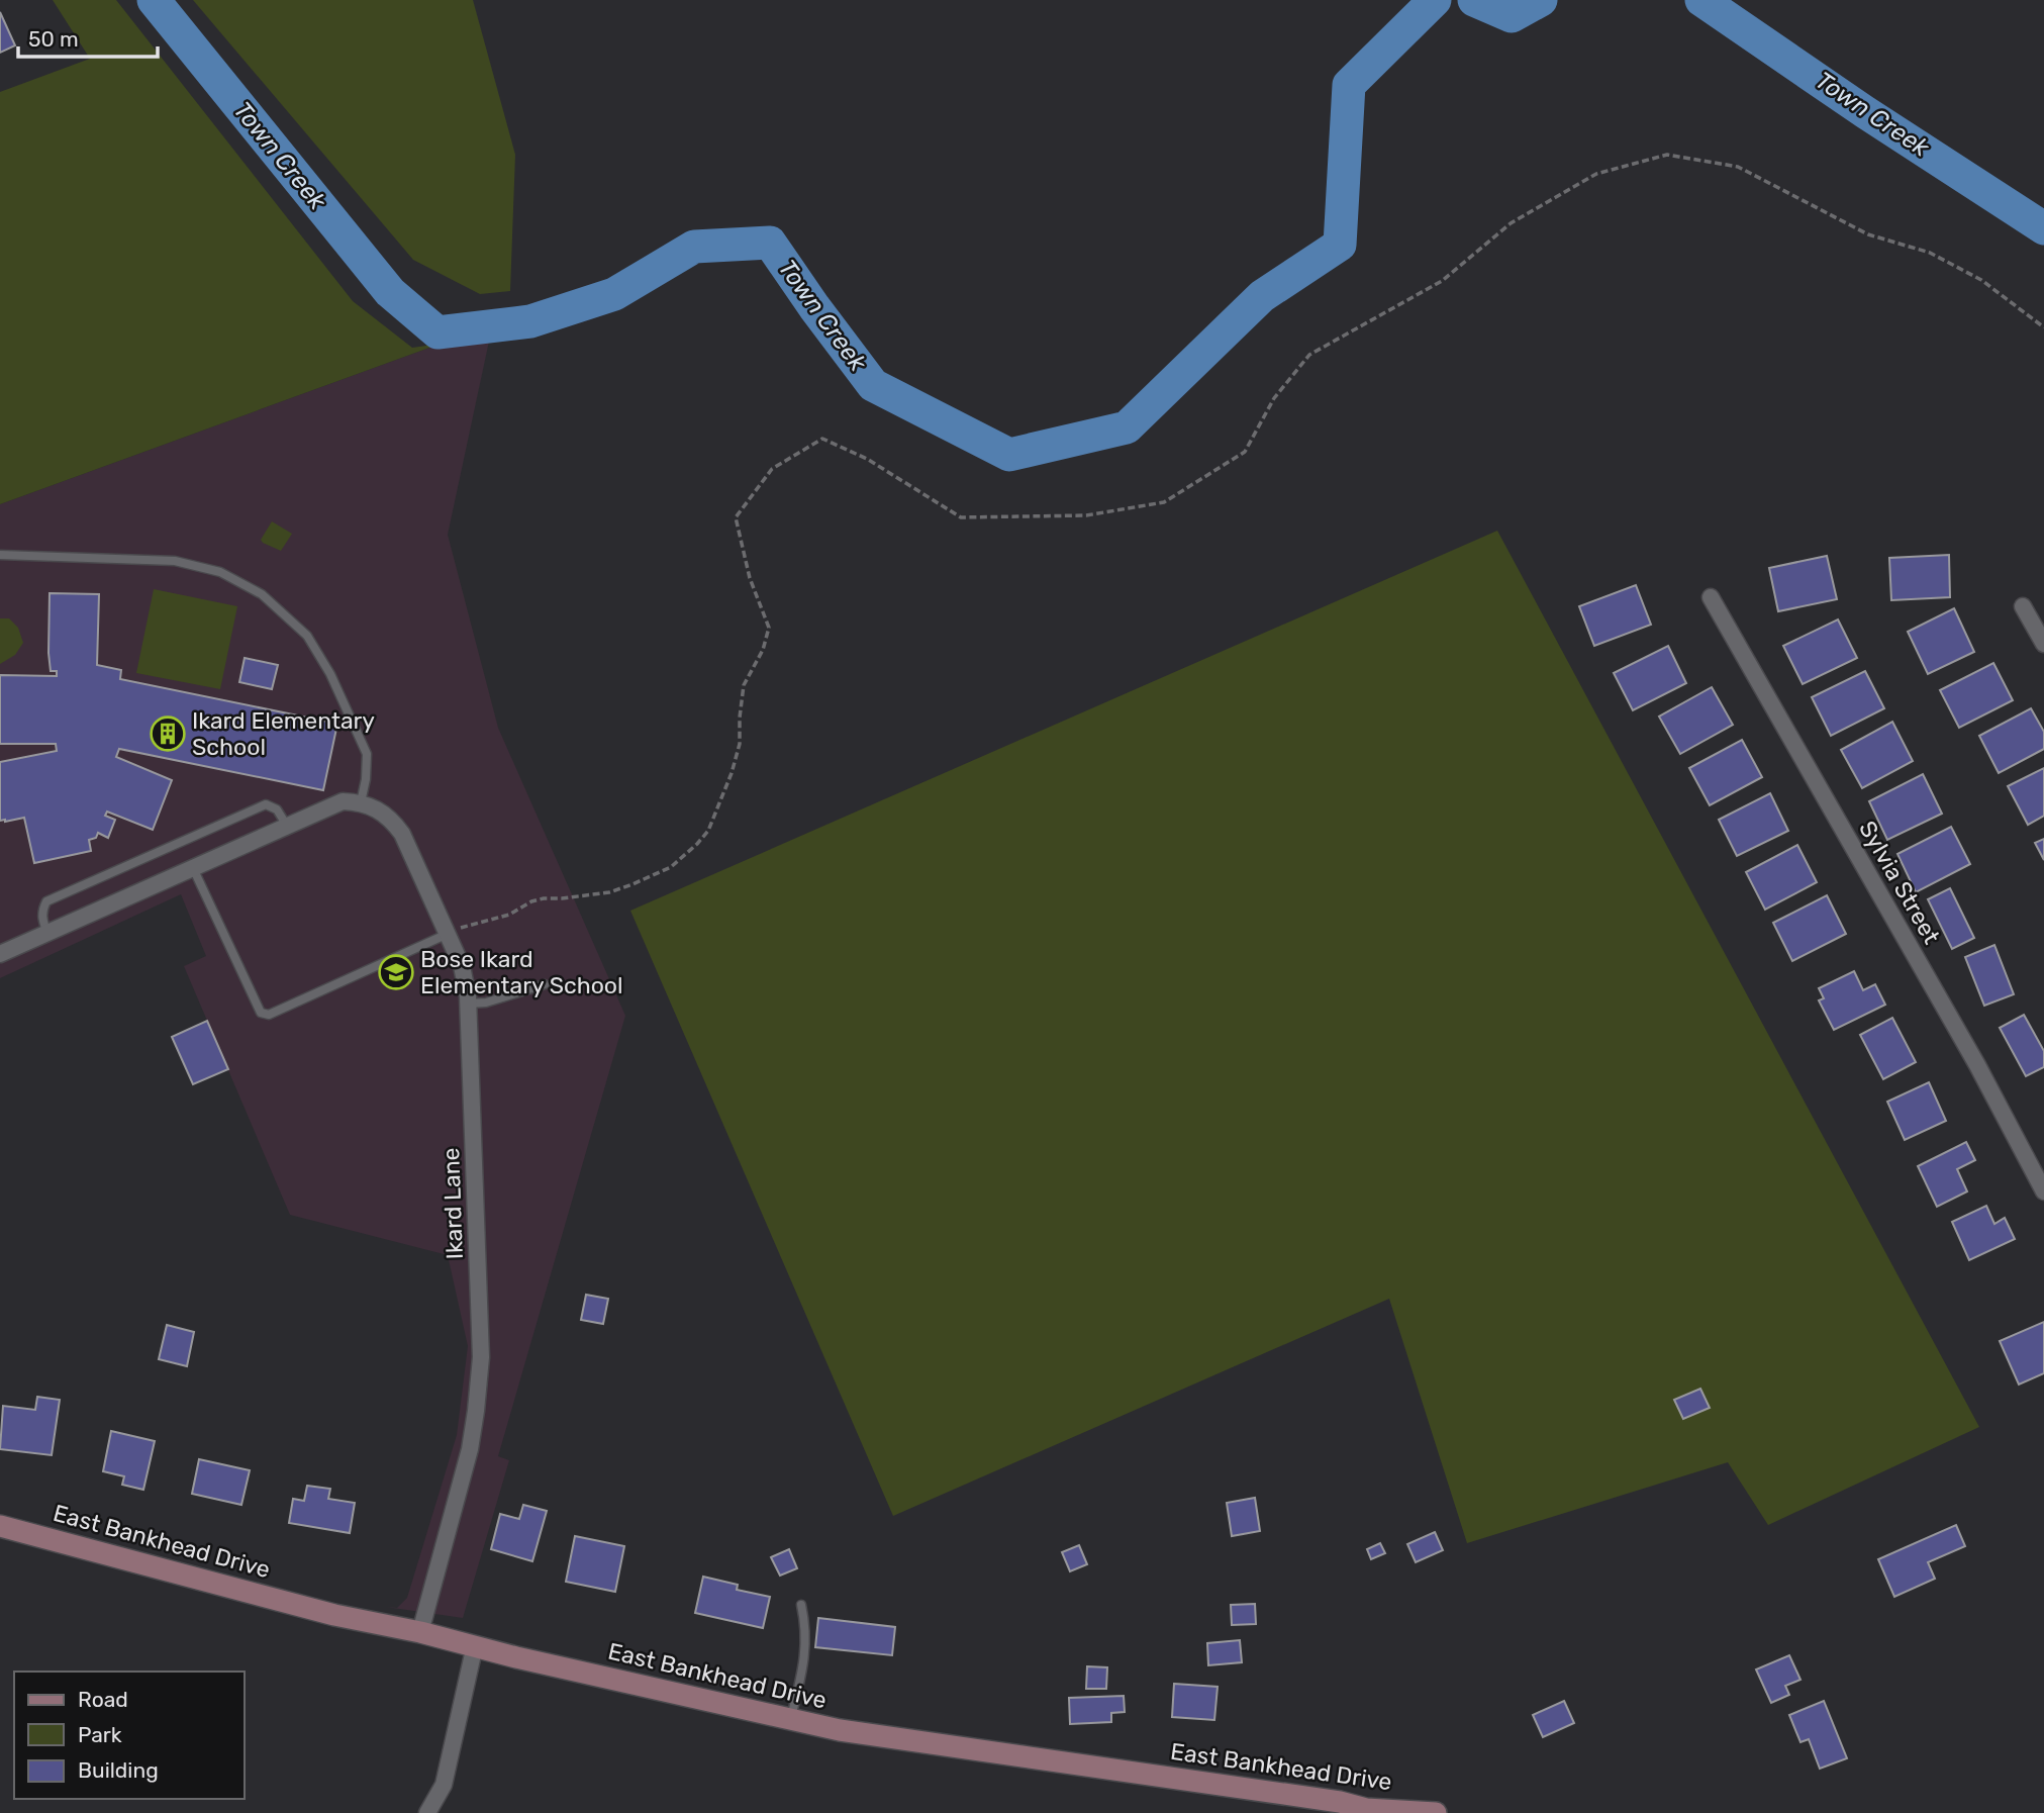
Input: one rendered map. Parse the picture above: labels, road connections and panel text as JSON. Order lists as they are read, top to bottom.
{
  "streets": {
    "street": ["Sylvia Street", "Ikard Lane", "East Bankhead Drive"]
  },
  "crossings": [
    ["Ikard Lane", "East Bankhead Drive"]
  ],
  "water": ["Town Creek"],
  "places": {
    "building": ["Ikard Elementary School"],
    "school or university": ["Bose Ikard Elementary School"]
  },
  "legend": ["Road", "Park", "Building"],
  "scale_bar": "50 m"
}
